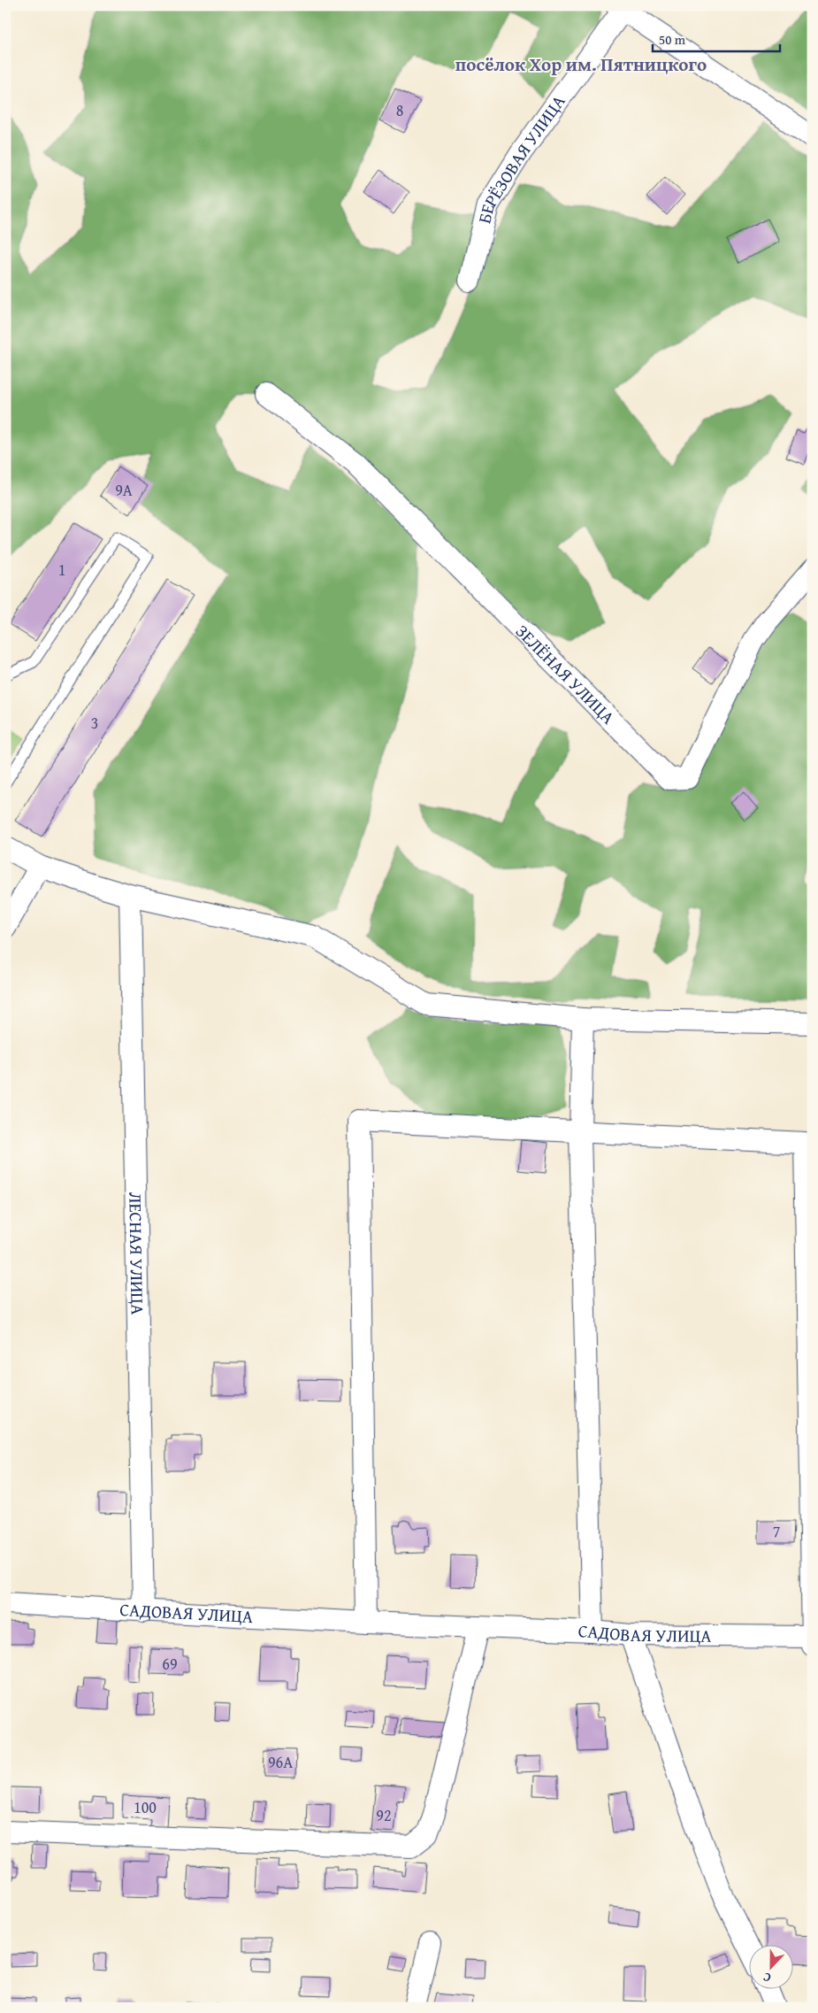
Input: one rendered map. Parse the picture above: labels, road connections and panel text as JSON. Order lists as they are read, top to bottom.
{
  "streets": {
    "street": [
      "БЕРЁЗОВАЯ УЛИЦА",
      "ЗЕЛЁНАЯ УЛИЦА",
      "ЛЕСНАЯ УЛИЦА",
      "САДОВАЯ УЛИЦА"
    ]
  },
  "crossings": [
    ["ЛЕСНАЯ УЛИЦА", "САДОВАЯ УЛИЦА"]
  ],
  "districts": ["посёлок Хор им. Пятницкого"],
  "house_numbers": [
    "8",
    "9А",
    "1",
    "3",
    "7",
    "69",
    "96А",
    "100",
    "92"
  ],
  "scale_bar": "50 m",
  "north": "bottom"
}
